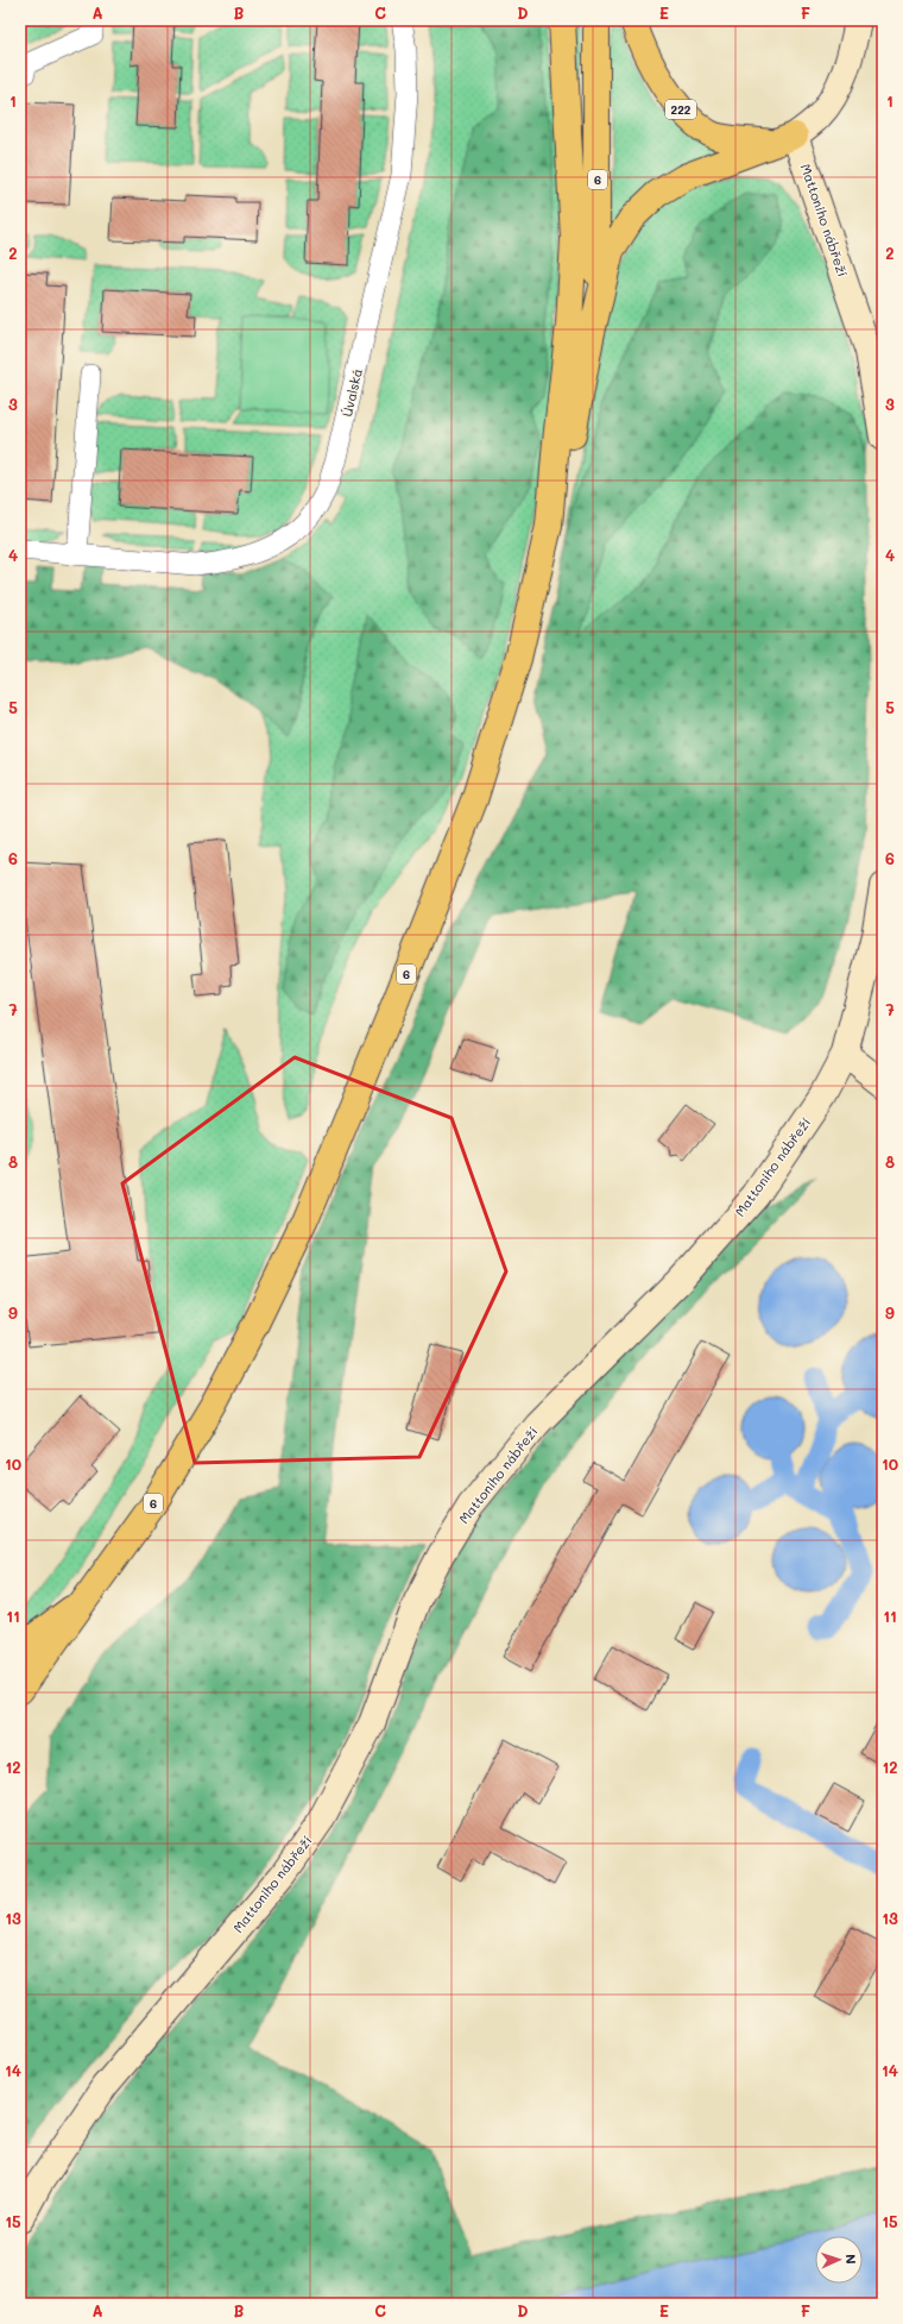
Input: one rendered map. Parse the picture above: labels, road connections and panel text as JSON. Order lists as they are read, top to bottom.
{
  "streets": {
    "main road": ["222", "6", "Mattoniho nábřeží"],
    "street": ["Úvalská"]
  },
  "crossings": [
    ["222", "Mattoniho nábřeží"]
  ],
  "north": "right",
  "grid": {
    "columns": [
      "A",
      "B",
      "C",
      "D",
      "E",
      "F"
    ],
    "rows": [
      "1",
      "2",
      "3",
      "4",
      "5",
      "6",
      "7",
      "8",
      "9",
      "10",
      "11",
      "12",
      "13",
      "14",
      "15"
    ]
  }
}
